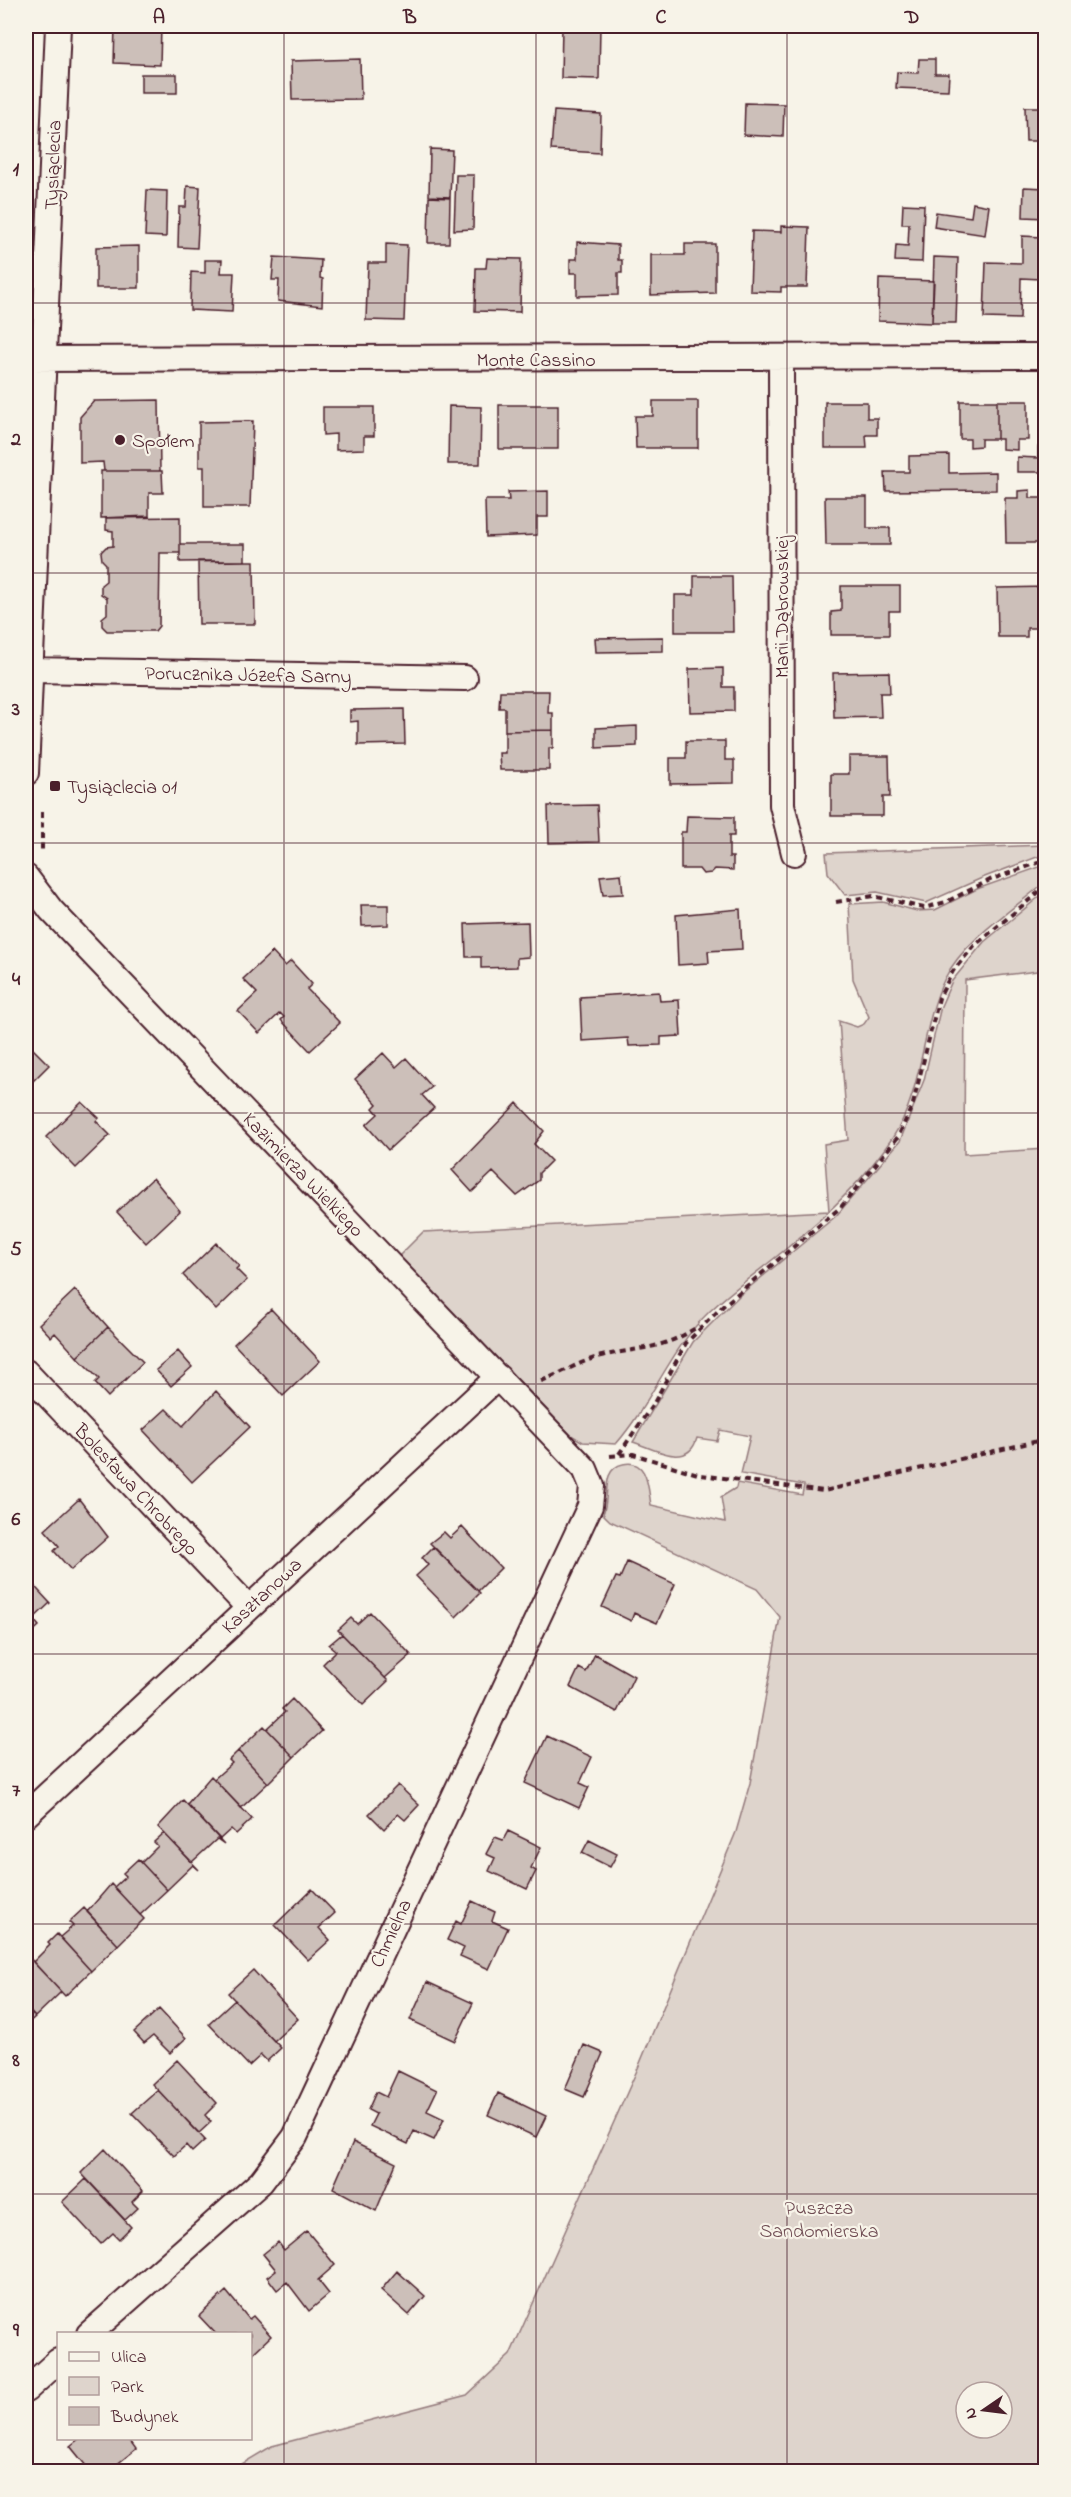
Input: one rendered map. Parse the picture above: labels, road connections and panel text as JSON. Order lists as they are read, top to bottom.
{
  "streets": {
    "street": [
      "Tysiąclecia",
      "Monte Cassino",
      "Marii Dąbrowskiej",
      "Porucznika Józefa Sarny",
      "Kazimierza Wielkiego",
      "Bolesława Chrobrego",
      "Kasztanowa",
      "Chmielna"
    ]
  },
  "crossings": [
    ["Tysiąclecia", "Monte Cassino"],
    ["Tysiąclecia", "Porucznika Józefa Sarny"],
    ["Monte Cassino", "Marii Dąbrowskiej"],
    ["Kazimierza Wielkiego", "Kasztanowa"],
    ["Kazimierza Wielkiego", "Chmielna"],
    ["Bolesława Chrobrego", "Kasztanowa"]
  ],
  "parks": ["Puszcza Sandomierska"],
  "places": {
    "other": ["Społem"],
    "transit": ["Tysiąclecia 01"]
  },
  "legend": ["Ulica", "Park", "Budynek"],
  "north": "left",
  "grid": {
    "columns": [
      "A",
      "B",
      "C",
      "D"
    ],
    "rows": [
      "1",
      "2",
      "3",
      "4",
      "5",
      "6",
      "7",
      "8",
      "9"
    ]
  }
}
